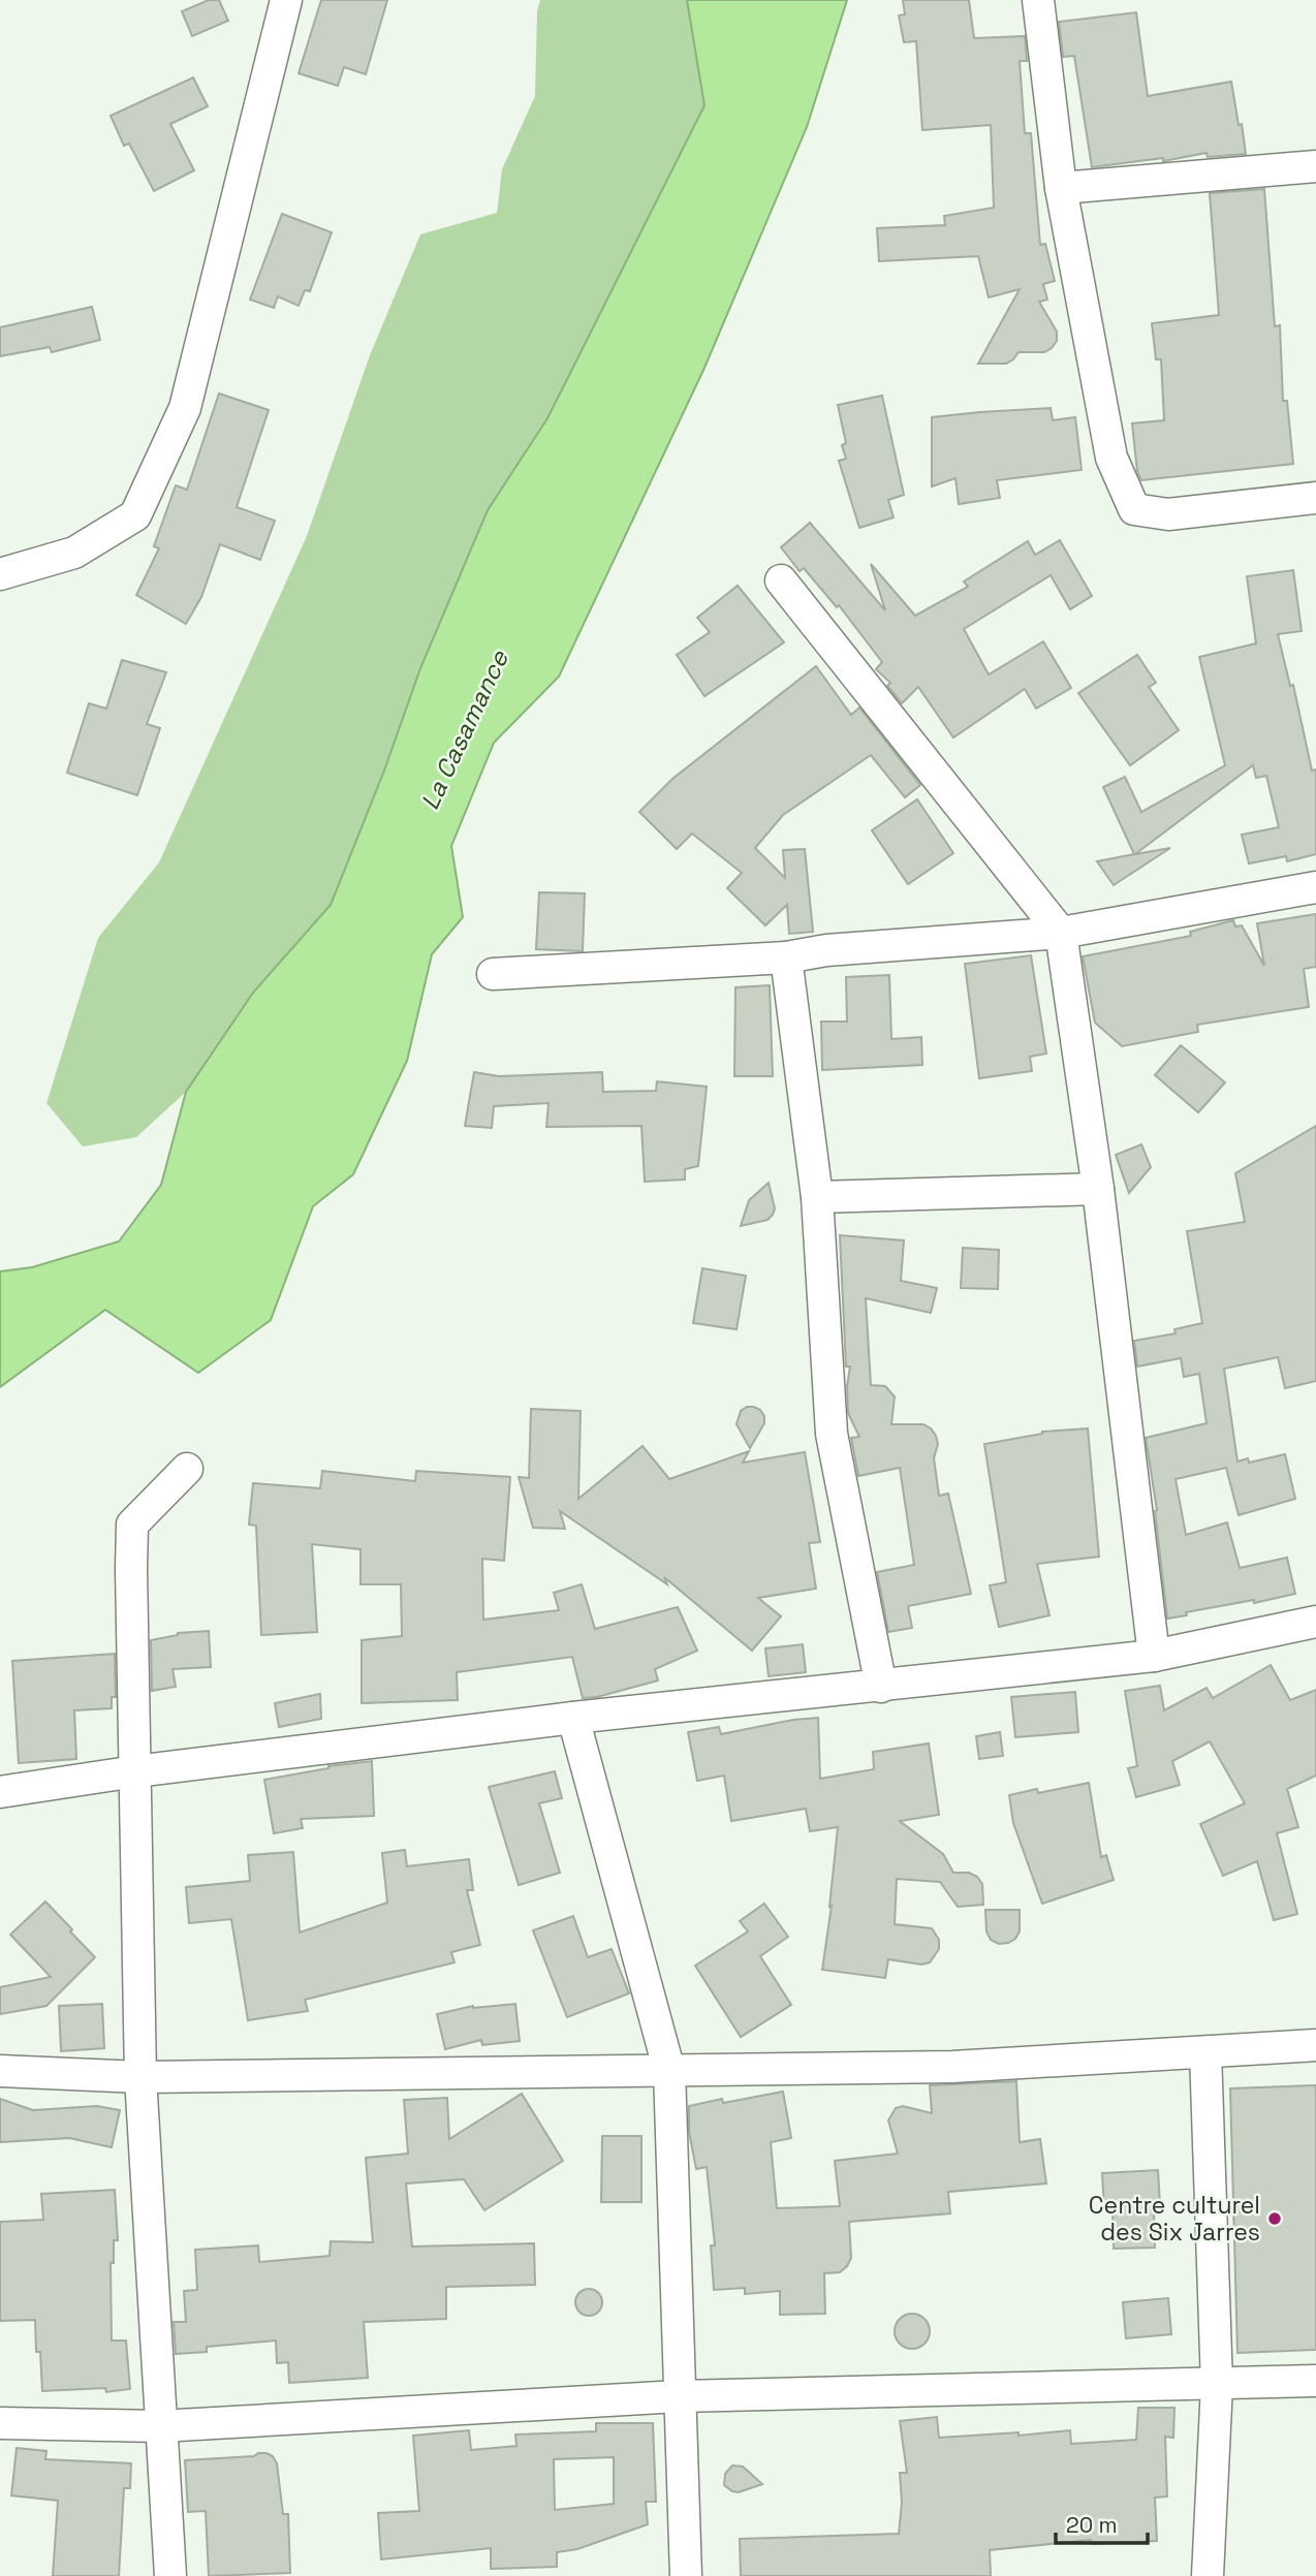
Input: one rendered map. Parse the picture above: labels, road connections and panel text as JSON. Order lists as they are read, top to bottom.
{
  "water": ["La Casamance"],
  "places": ["Centre culturel des Six Jarres"],
  "scale_bar": "20 m"
}
